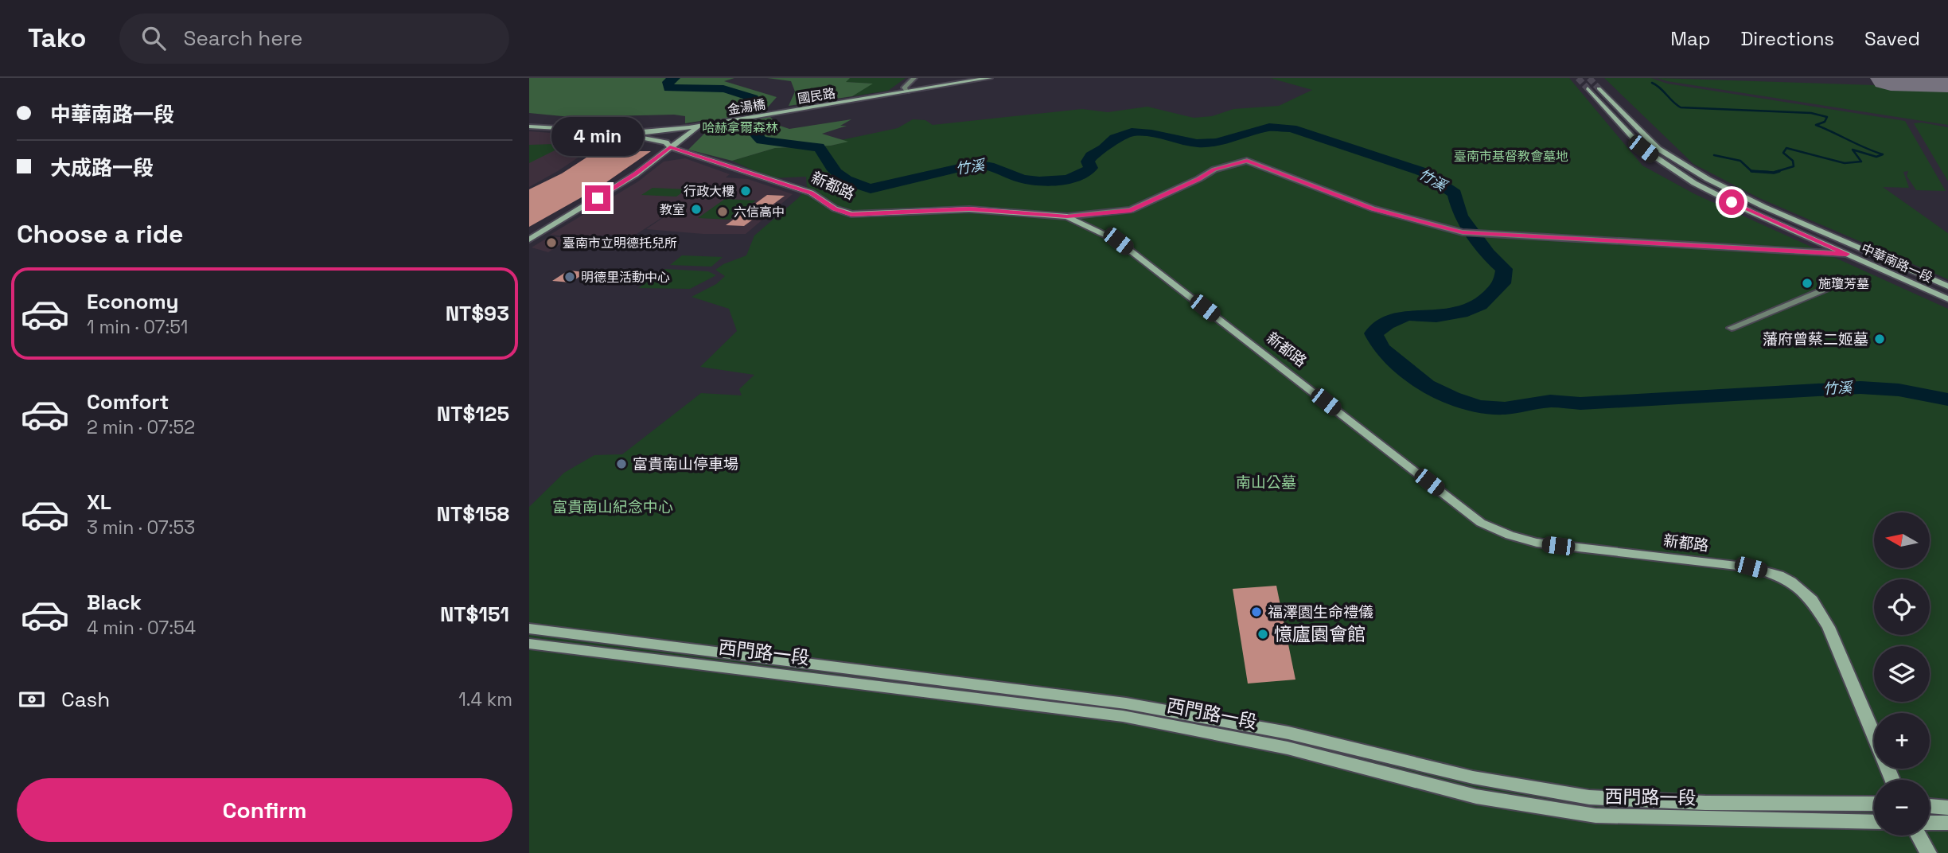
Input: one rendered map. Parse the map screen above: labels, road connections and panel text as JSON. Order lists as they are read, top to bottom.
{
  "streets": {
    "street": [
      "國民路",
      "金湯橋",
      "新都路",
      "中華南路一段",
      "西門路一段"
    ]
  },
  "crossings": [
    ["國民路", "金湯橋"]
  ],
  "water": ["竹溪"],
  "parks": [
    "哈赫拿爾森林",
    "臺南市基督教會墓地",
    "南山公墓",
    "富貴南山紀念中心"
  ],
  "places": [
    "行政大樓",
    "教室",
    "六信高中",
    "臺南市立明德托兒所",
    "明德里活動中心",
    "施瓊芳墓",
    "藩府曾蔡二姬墓",
    "富貴南山停車場",
    "福澤園生命禮儀",
    "憶廬園會館"
  ],
  "north": "left",
  "page": {
    "header": "Tako",
    "search": "Search here",
    "nav": ["Map", "Directions", "Saved"],
    "banner": ["中華南路一段", "大成路一段"],
    "bubble": "4 min",
    "heading": "Choose a ride",
    "list": [
      {
        "name": "Economy",
        "note": "1 min · 07:51",
        "value": "NT$93"
      },
      {
        "name": "Comfort",
        "note": "2 min · 07:52",
        "value": "NT$125"
      },
      {
        "name": "XL",
        "note": "3 min · 07:53",
        "value": "NT$158"
      },
      {
        "name": "Black",
        "note": "4 min · 07:54",
        "value": "NT$151"
      }
    ],
    "map_buttons": ["+", "−"],
    "pay": ["Cash", "1.4 km"],
    "buttons": "Confirm"
  }
}
